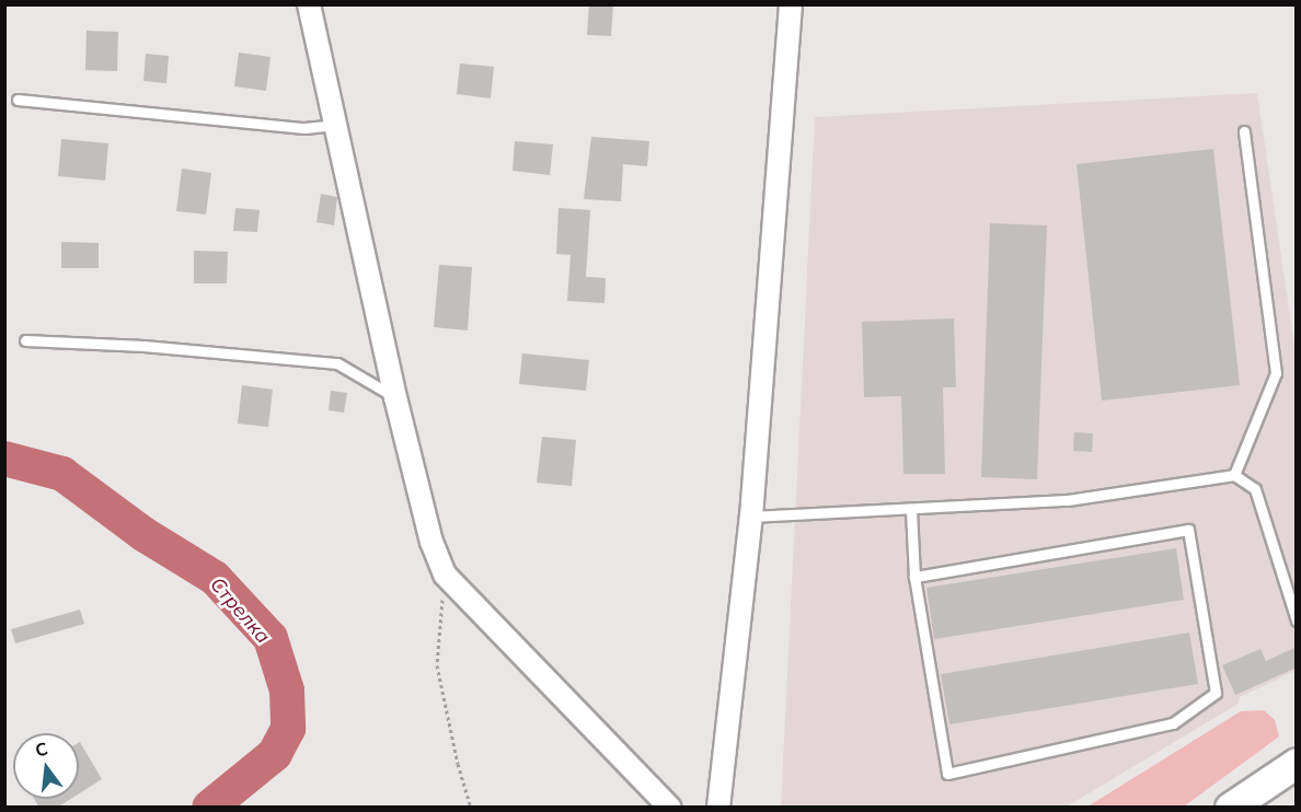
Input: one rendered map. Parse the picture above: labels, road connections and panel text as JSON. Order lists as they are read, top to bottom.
{
  "water": ["Стрелка"],
  "north": "top"
}
